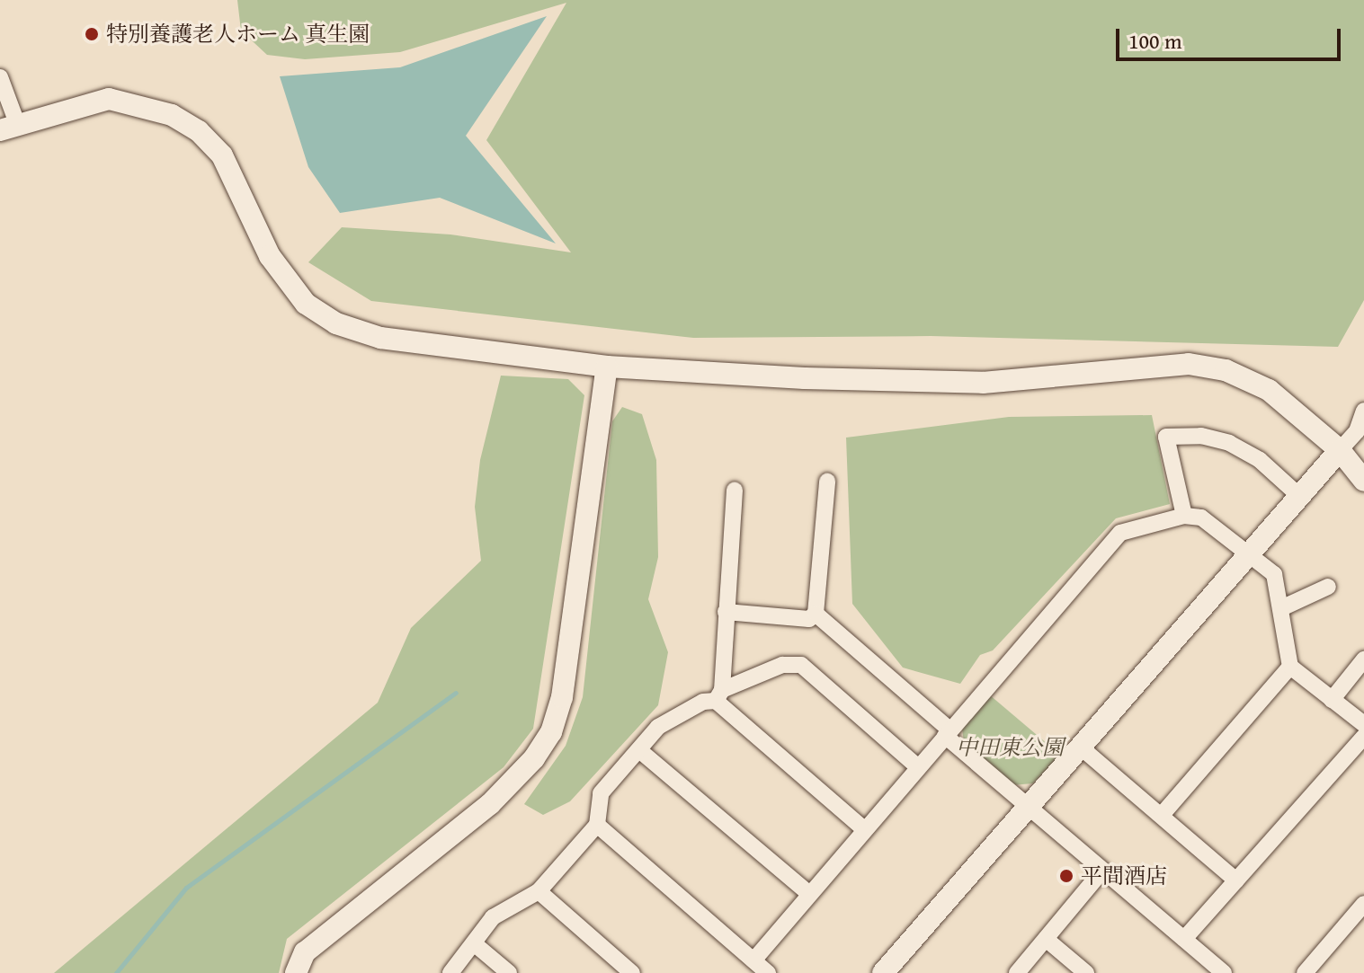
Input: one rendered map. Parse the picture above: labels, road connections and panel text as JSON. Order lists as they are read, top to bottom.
{
  "parks": ["中田東公園"],
  "places": ["特別養護老人ホーム 真生園", "平間酒店"],
  "scale_bar": "100 m"
}
